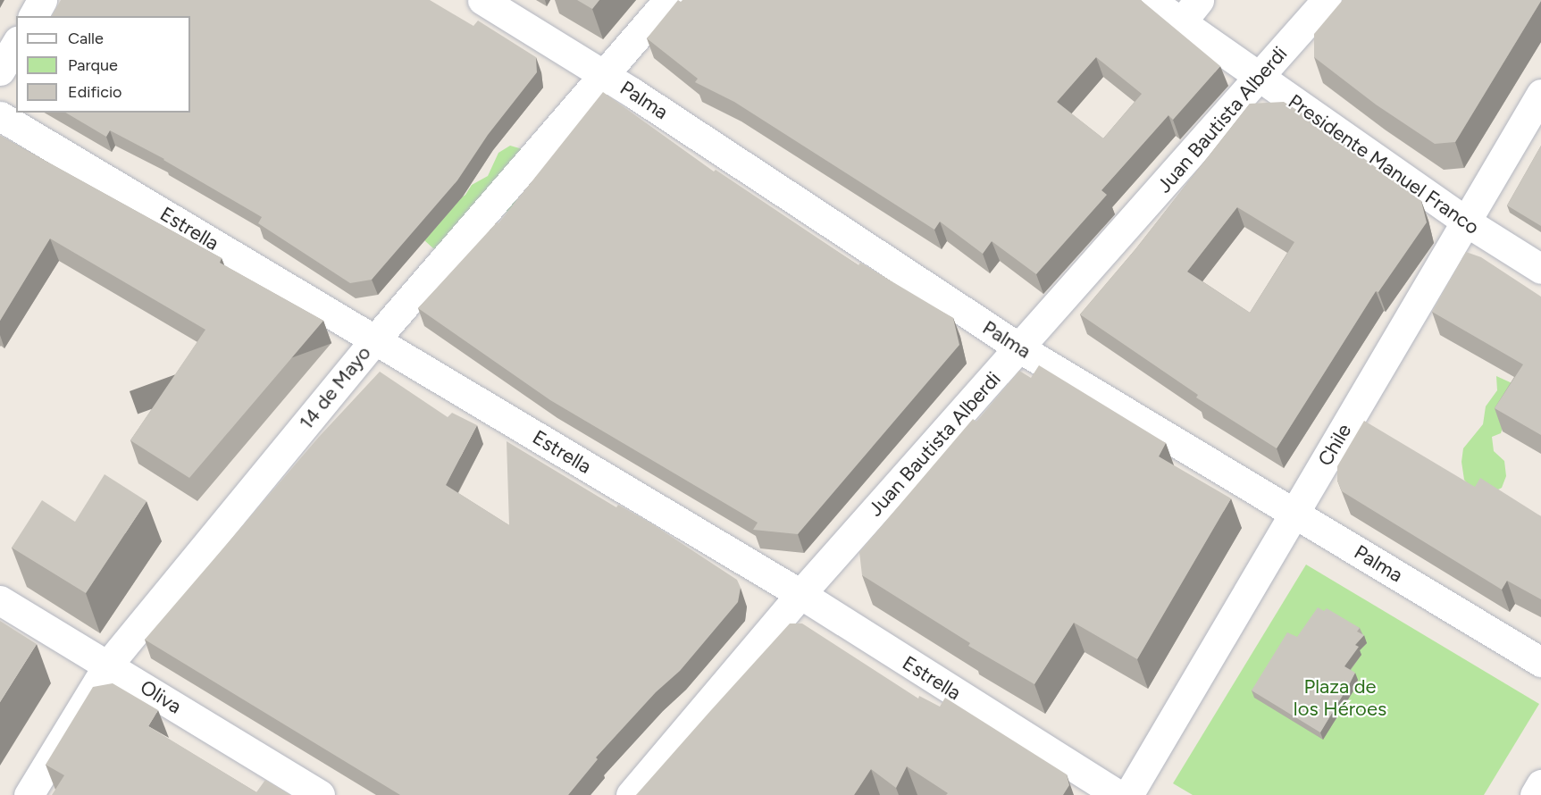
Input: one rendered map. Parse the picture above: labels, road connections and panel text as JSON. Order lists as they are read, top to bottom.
{
  "streets": {
    "street": [
      "Palma",
      "Juan Bautista Alberdi",
      "Presidente Manuel Franco",
      "Estrella",
      "14 de Mayo",
      "Chile",
      "Oliva"
    ]
  },
  "crossings": [
    ["Palma", "Juan Bautista Alberdi"],
    ["Palma", "14 de Mayo"],
    ["Palma", "Chile"],
    ["Juan Bautista Alberdi", "Presidente Manuel Franco"],
    ["Juan Bautista Alberdi", "Estrella"],
    ["Presidente Manuel Franco", "Chile"],
    ["Estrella", "14 de Mayo"],
    ["14 de Mayo", "Oliva"]
  ],
  "parks": ["Plaza de los Héroes"],
  "legend": ["Calle", "Parque", "Edificio"]
}
